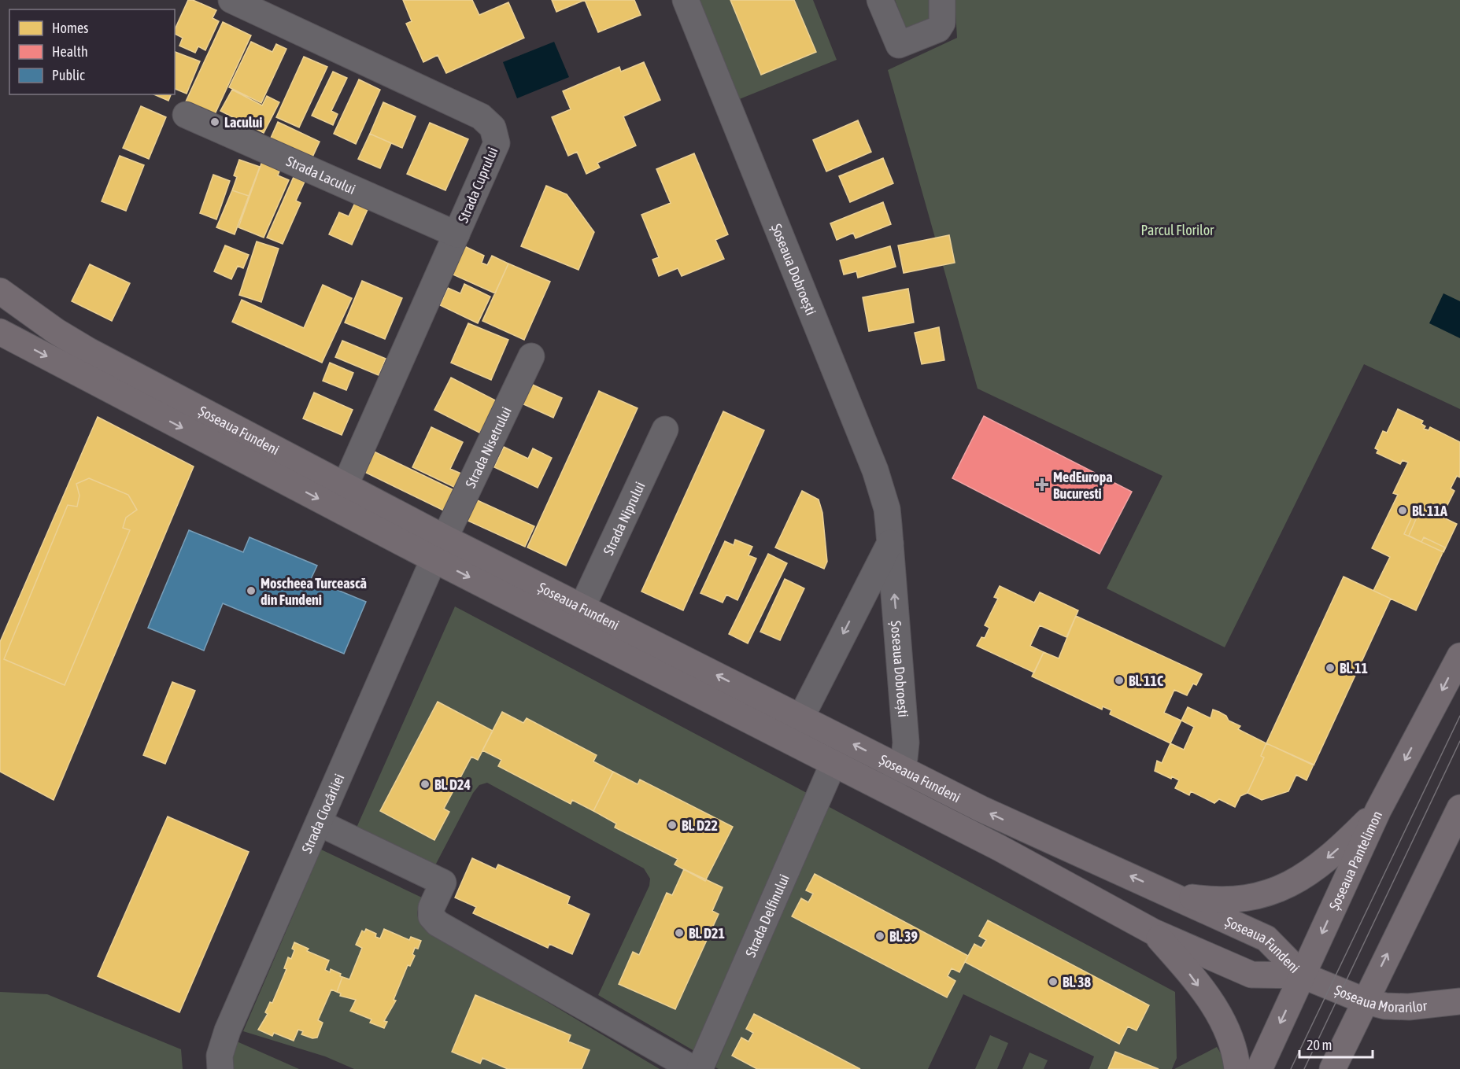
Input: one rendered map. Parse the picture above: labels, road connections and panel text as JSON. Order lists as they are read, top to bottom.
{
  "streets": {
    "main road": ["Șoseaua Fundeni", "Șoseaua Pantelimon", "Șoseaua Morarilor"],
    "street": [
      "Strada Lacului",
      "Strada Cuprului",
      "Șoseaua Dobroești",
      "Strada Nisetrului",
      "Strada Niprului",
      "Strada Ciocârliei",
      "Strada Delfinului"
    ]
  },
  "crossings": [
    ["Strada Lacului", "Strada Cuprului"],
    ["Strada Cuprului", "Șoseaua Fundeni"],
    ["Șoseaua Dobroești", "Șoseaua Fundeni"],
    ["Șoseaua Fundeni", "Strada Nisetrului"],
    ["Șoseaua Fundeni", "Strada Niprului"],
    ["Șoseaua Fundeni", "Strada Ciocârliei"],
    ["Șoseaua Fundeni", "Șoseaua Pantelimon"],
    ["Șoseaua Fundeni", "Strada Delfinului"],
    ["Șoseaua Fundeni", "Șoseaua Morarilor"],
    ["Strada Nisetrului", "Strada Ciocârliei"],
    ["Șoseaua Pantelimon", "Șoseaua Morarilor"]
  ],
  "parks": ["Parcul Florilor"],
  "places": {
    "other": [
      "Lacului",
      "Bl. 11A",
      "Moscheea Turcească din Fundeni",
      "Bl. 11",
      "Bl. 11C",
      "Bl. D24",
      "Bl. D22",
      "Bl. D21",
      "Bl. 39",
      "Bl. 38"
    ],
    "health": ["MedEuropa Bucuresti"]
  },
  "legend": ["Homes", "Health", "Public"],
  "scale_bar": "20 m"
}
